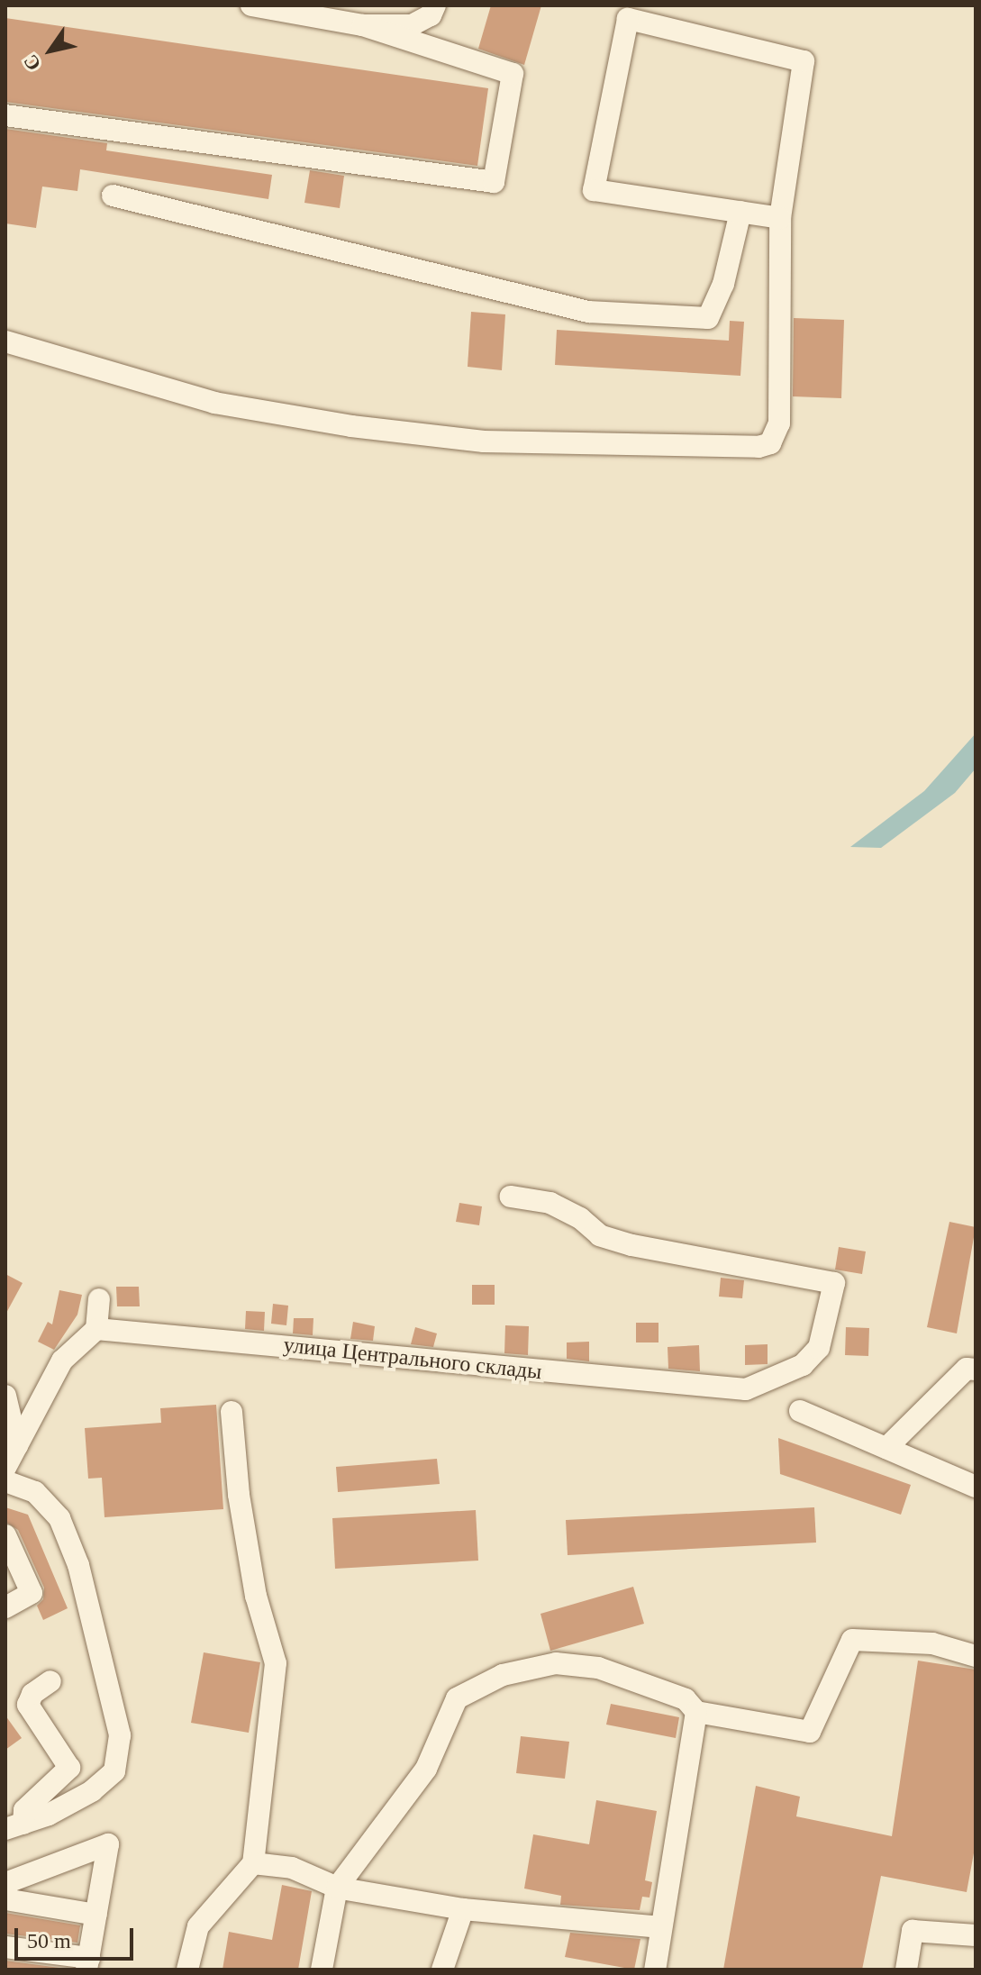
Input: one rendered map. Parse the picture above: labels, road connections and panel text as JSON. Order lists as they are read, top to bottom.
{
  "streets": {
    "street": ["улица Центрального склады"]
  },
  "scale_bar": "50 m",
  "north": "bottom left"
}
